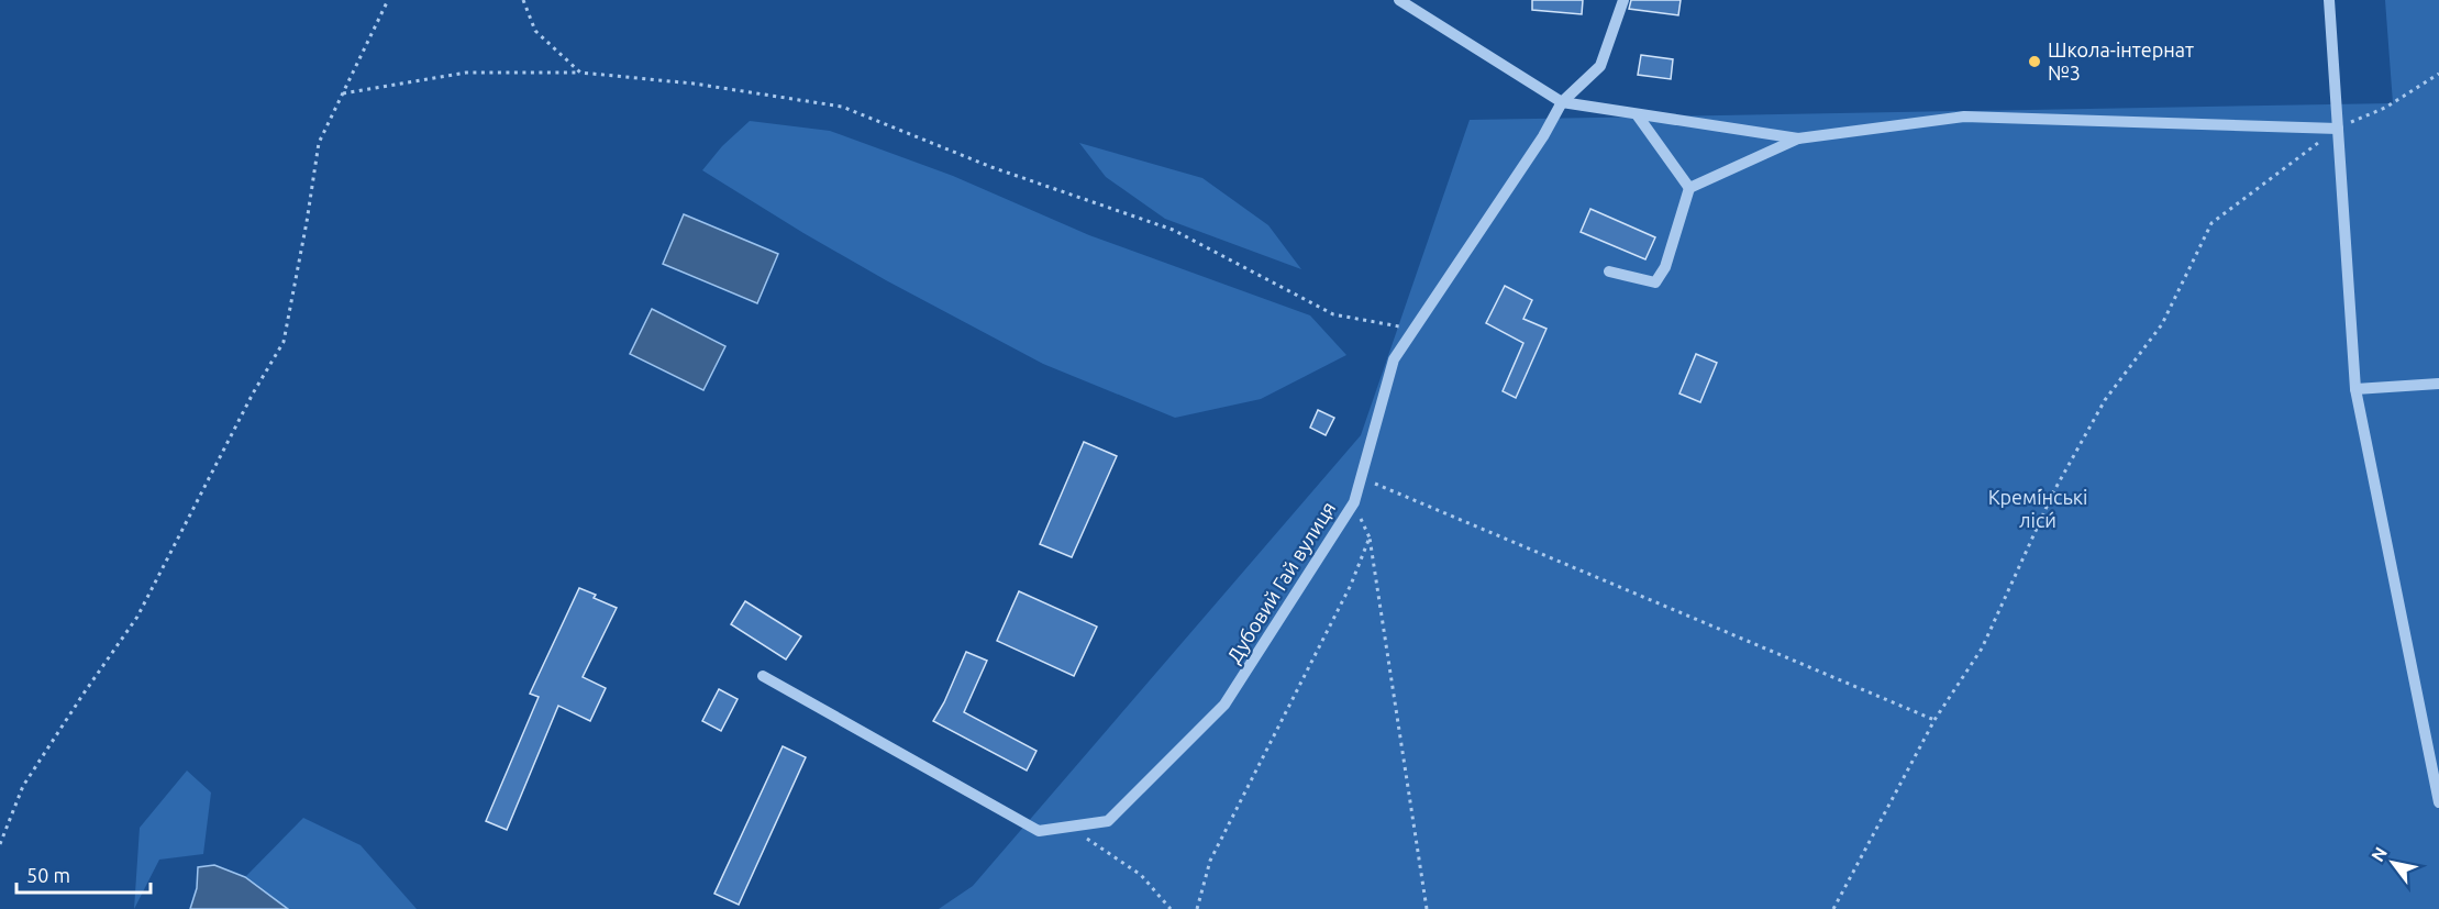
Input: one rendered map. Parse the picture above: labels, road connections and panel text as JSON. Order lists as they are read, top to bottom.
{
  "streets": {
    "street": ["Дубовий Гай вулиця"]
  },
  "parks": ["Кремі́нські ліси́"],
  "places": ["Школа-інтернат №3"],
  "scale_bar": "50 m",
  "north": "top left"
}
